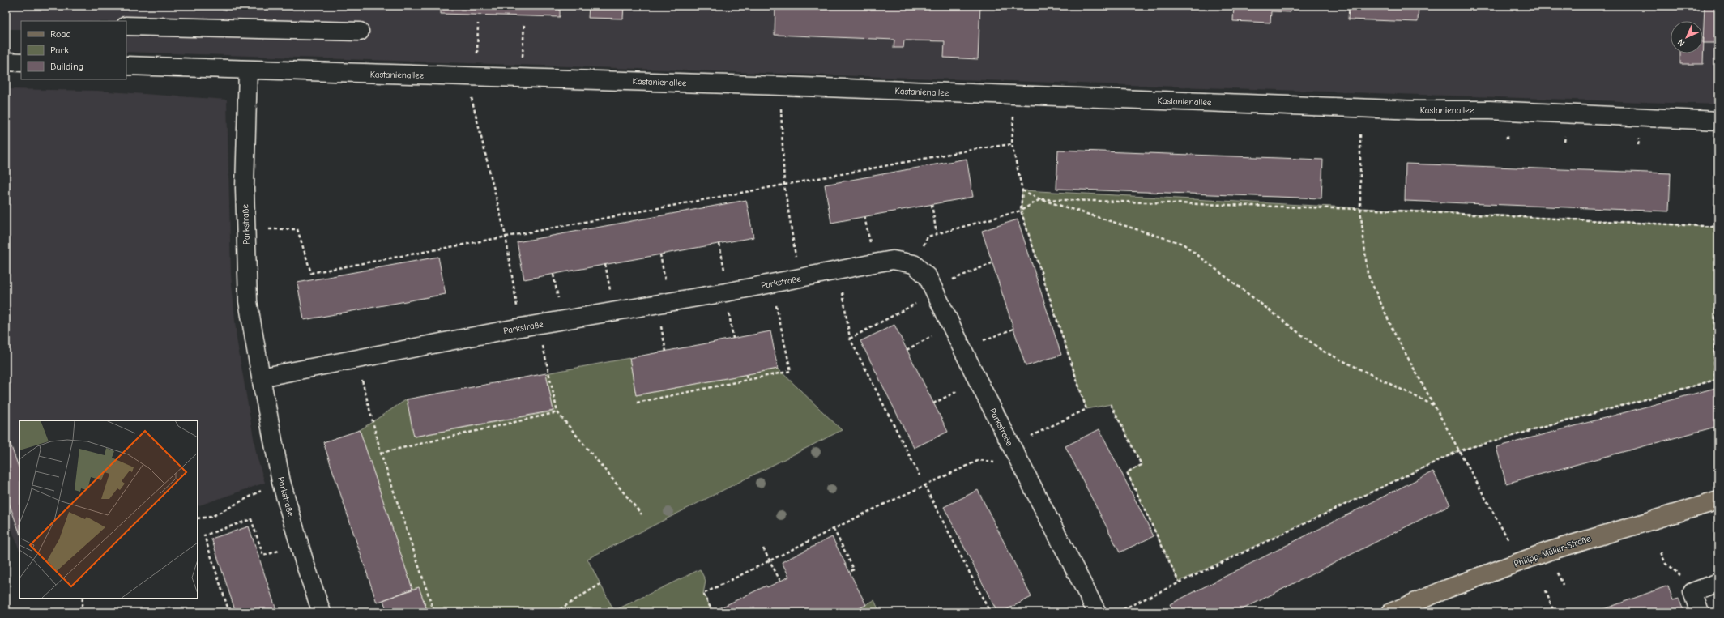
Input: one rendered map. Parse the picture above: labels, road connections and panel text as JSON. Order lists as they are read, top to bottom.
{
  "streets": {
    "main road": ["Philipp-Müller-Straße"],
    "street": ["Kastanienallee", "Parkstraße"]
  },
  "crossings": [
    ["Kastanienallee", "Parkstraße"]
  ],
  "legend": ["Road", "Park", "Building"],
  "north": "bottom left"
}
